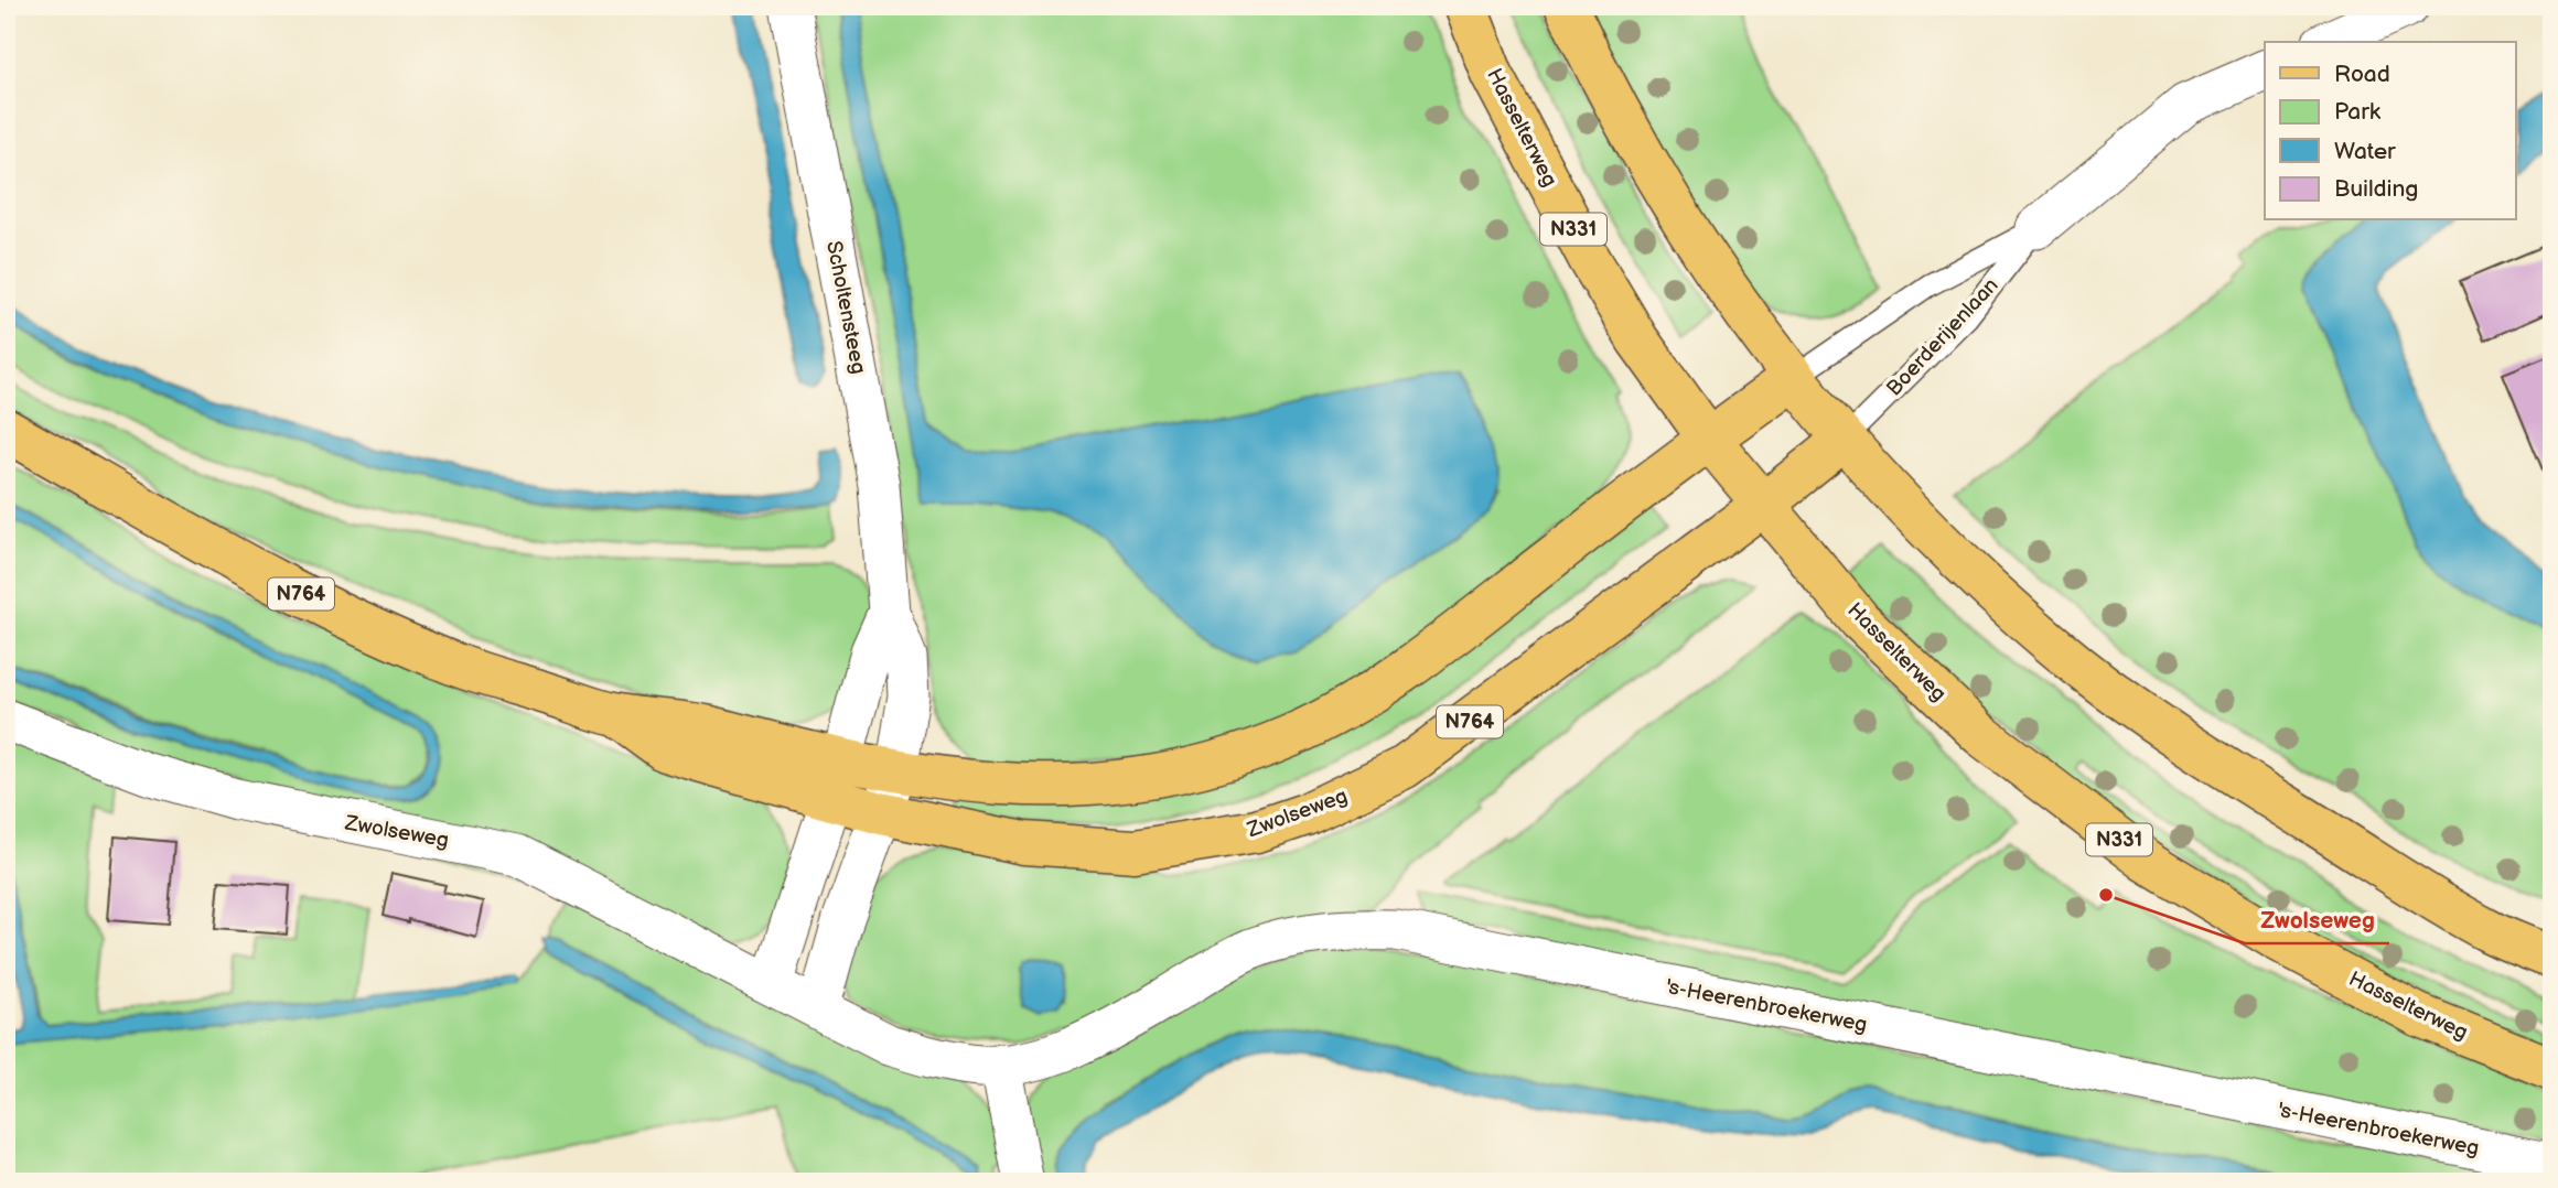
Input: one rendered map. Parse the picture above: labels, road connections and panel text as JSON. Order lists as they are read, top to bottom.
{
  "streets": {
    "main road": [
      "Hasselterweg",
      "N331",
      "N764",
      "Zwolseweg"
    ],
    "street": ["Scholtensteeg", "Boerderijenlaan", "'s-Heerenbroekerweg"]
  },
  "crossings": [
    ["Hasselterweg", "Zwolseweg"],
    ["Scholtensteeg", "Zwolseweg"],
    ["Boerderijenlaan", "Zwolseweg"]
  ],
  "places": ["Zwolseweg"],
  "legend": [
    "Road",
    "Park",
    "Water",
    "Building"
  ]
}
